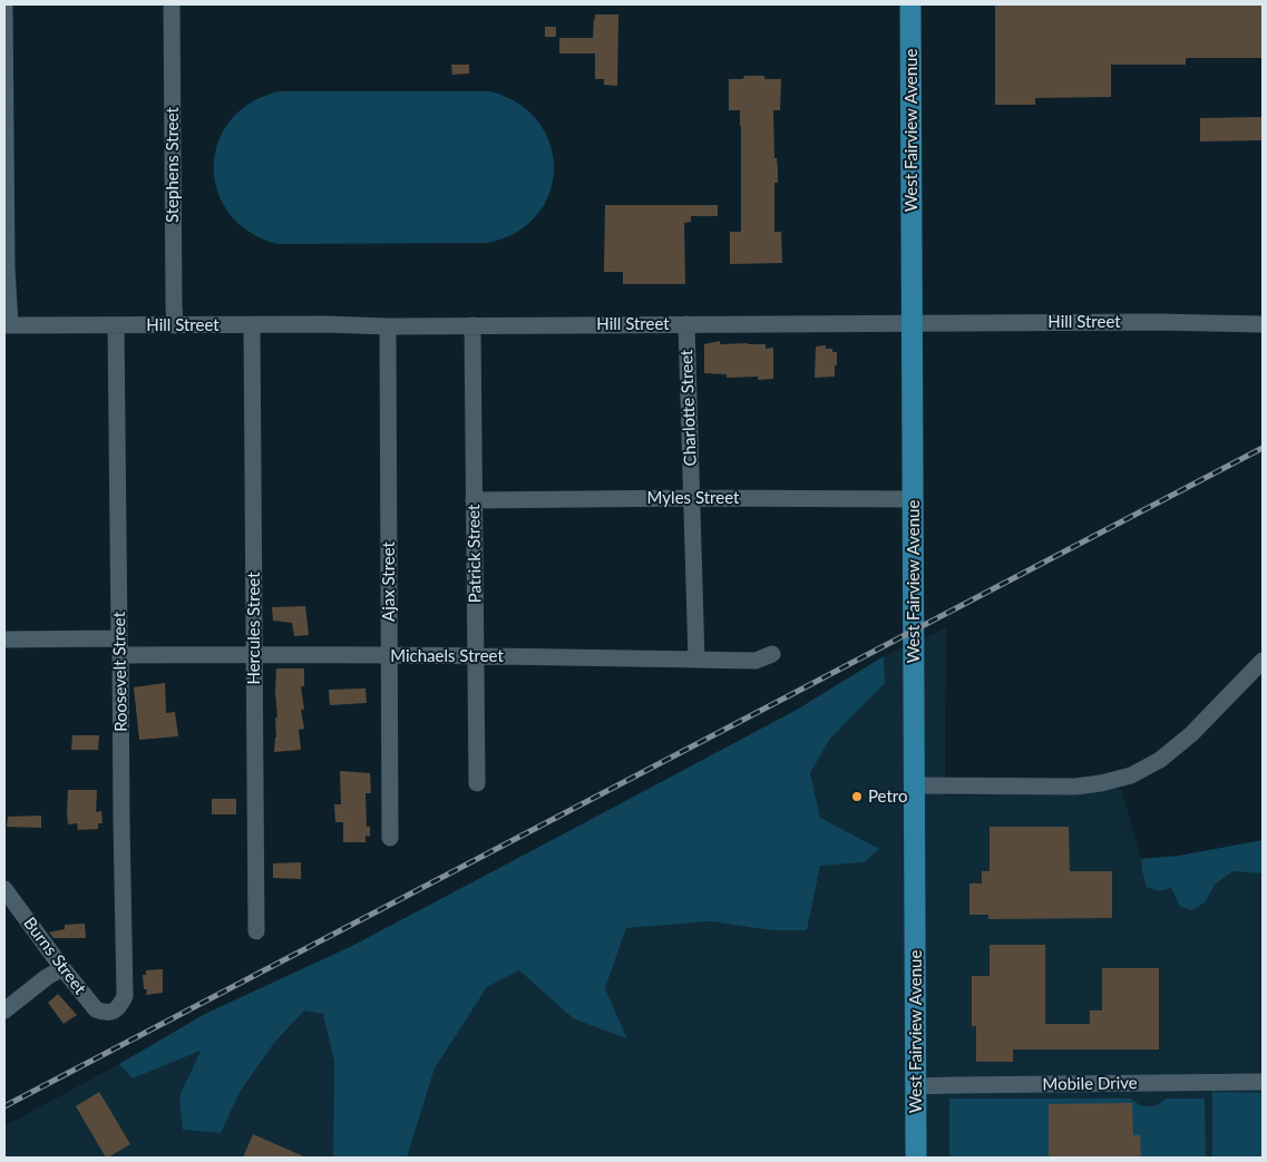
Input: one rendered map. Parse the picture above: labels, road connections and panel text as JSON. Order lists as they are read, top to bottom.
{
  "streets": {
    "main road": ["West Fairview Avenue"],
    "street": [
      "Stephens Street",
      "Hill Street",
      "Charlotte Street",
      "Myles Street",
      "Patrick Street",
      "Ajax Street",
      "Hercules Street",
      "Michaels Street",
      "Roosevelt Street",
      "Burns Street",
      "Mobile Drive"
    ]
  },
  "crossings": [
    ["West Fairview Avenue", "Hill Street"],
    ["West Fairview Avenue", "Myles Street"],
    ["West Fairview Avenue", "Mobile Drive"],
    ["Stephens Street", "Hill Street"],
    ["Hill Street", "Charlotte Street"],
    ["Hill Street", "Patrick Street"],
    ["Hill Street", "Ajax Street"],
    ["Hill Street", "Hercules Street"],
    ["Hill Street", "Roosevelt Street"],
    ["Charlotte Street", "Myles Street"],
    ["Charlotte Street", "Michaels Street"],
    ["Myles Street", "Patrick Street"],
    ["Patrick Street", "Michaels Street"],
    ["Ajax Street", "Michaels Street"],
    ["Hercules Street", "Michaels Street"],
    ["Michaels Street", "Roosevelt Street"],
    ["Roosevelt Street", "Burns Street"]
  ],
  "places": ["Petro"]
}
